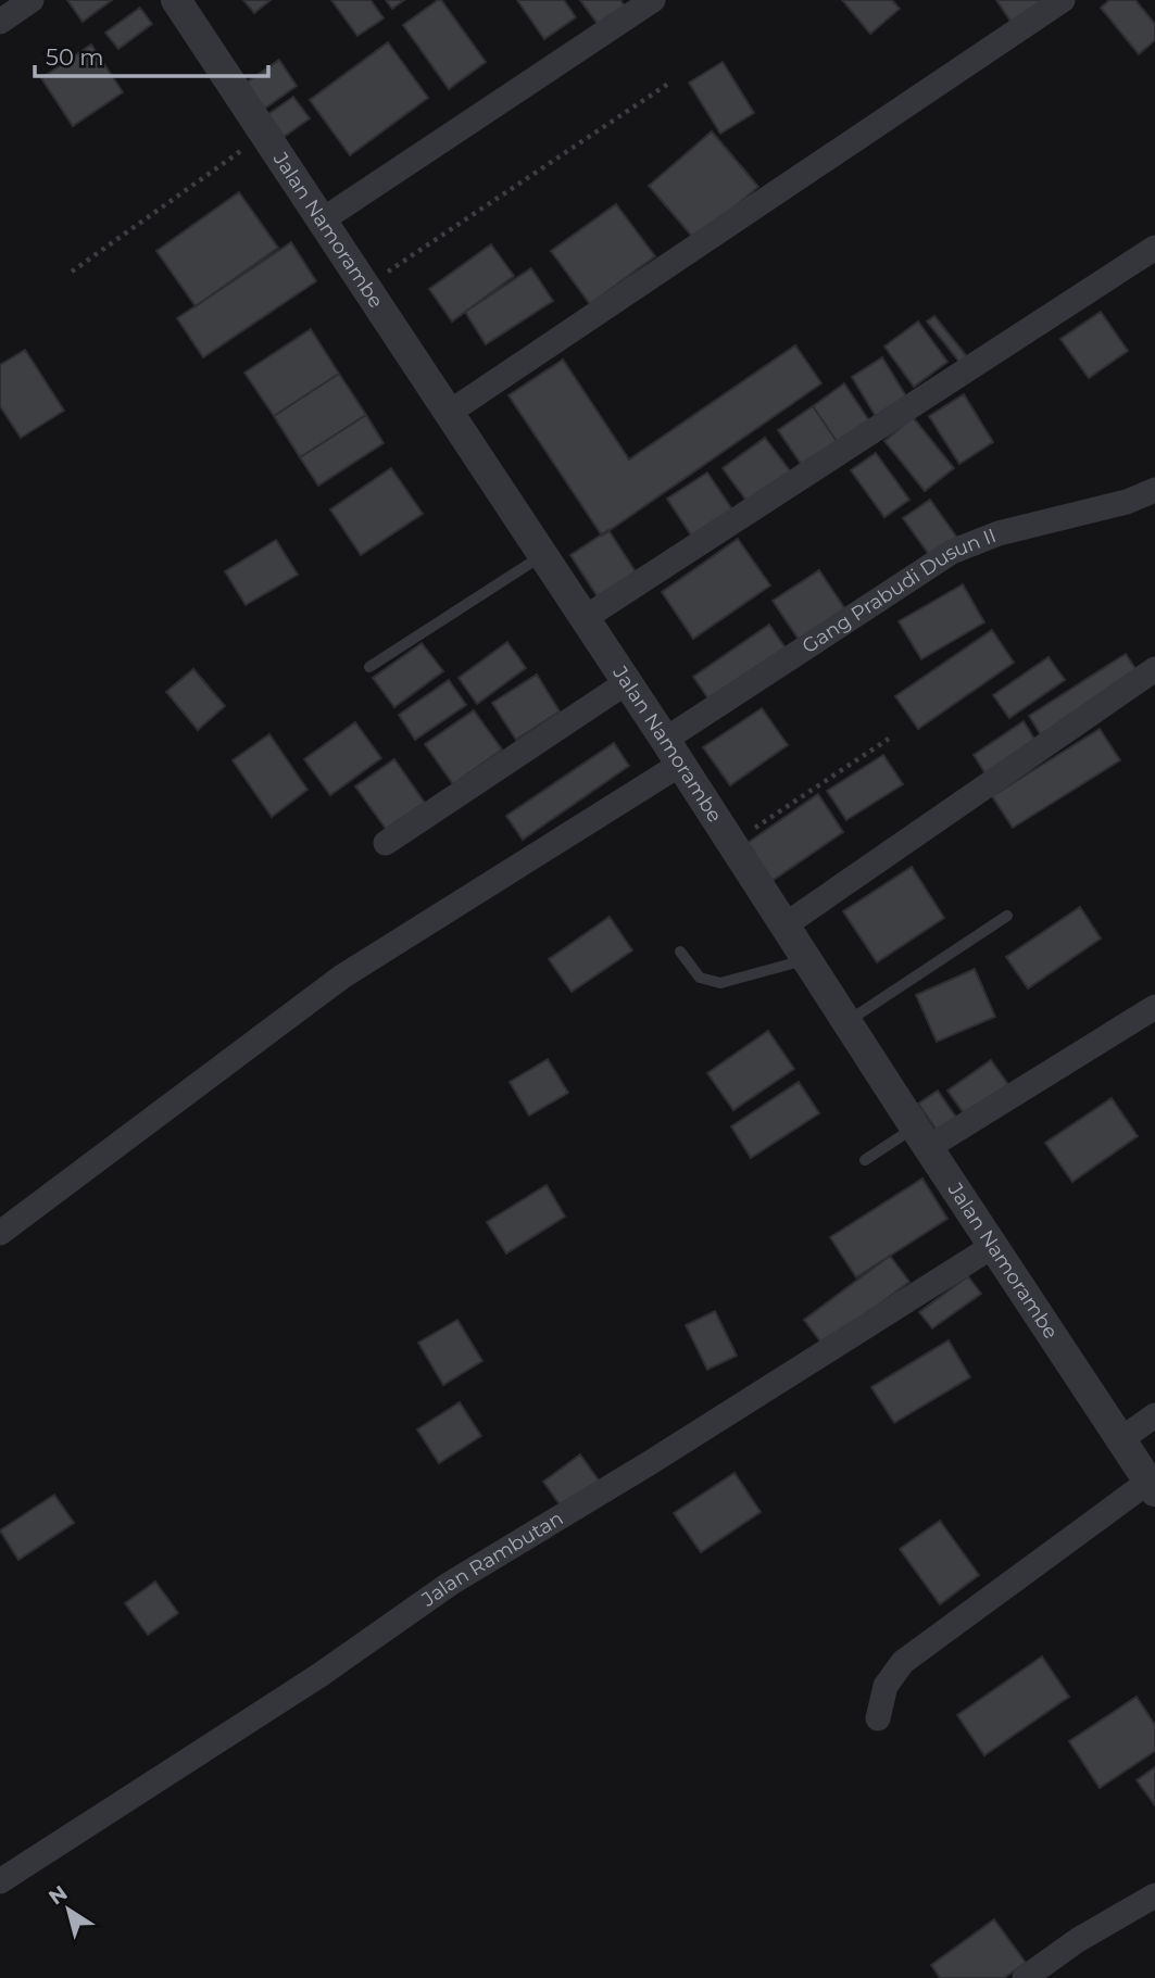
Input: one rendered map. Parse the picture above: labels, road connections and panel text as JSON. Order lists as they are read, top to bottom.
{
  "streets": {
    "street": ["Jalan Namorambe", "Gang Prabudi Dusun II", "Jalan Rambutan"]
  },
  "crossings": [
    ["Jalan Namorambe", "Gang Prabudi Dusun II"],
    ["Jalan Namorambe", "Jalan Rambutan"]
  ],
  "scale_bar": "50 m",
  "north": "top left"
}
